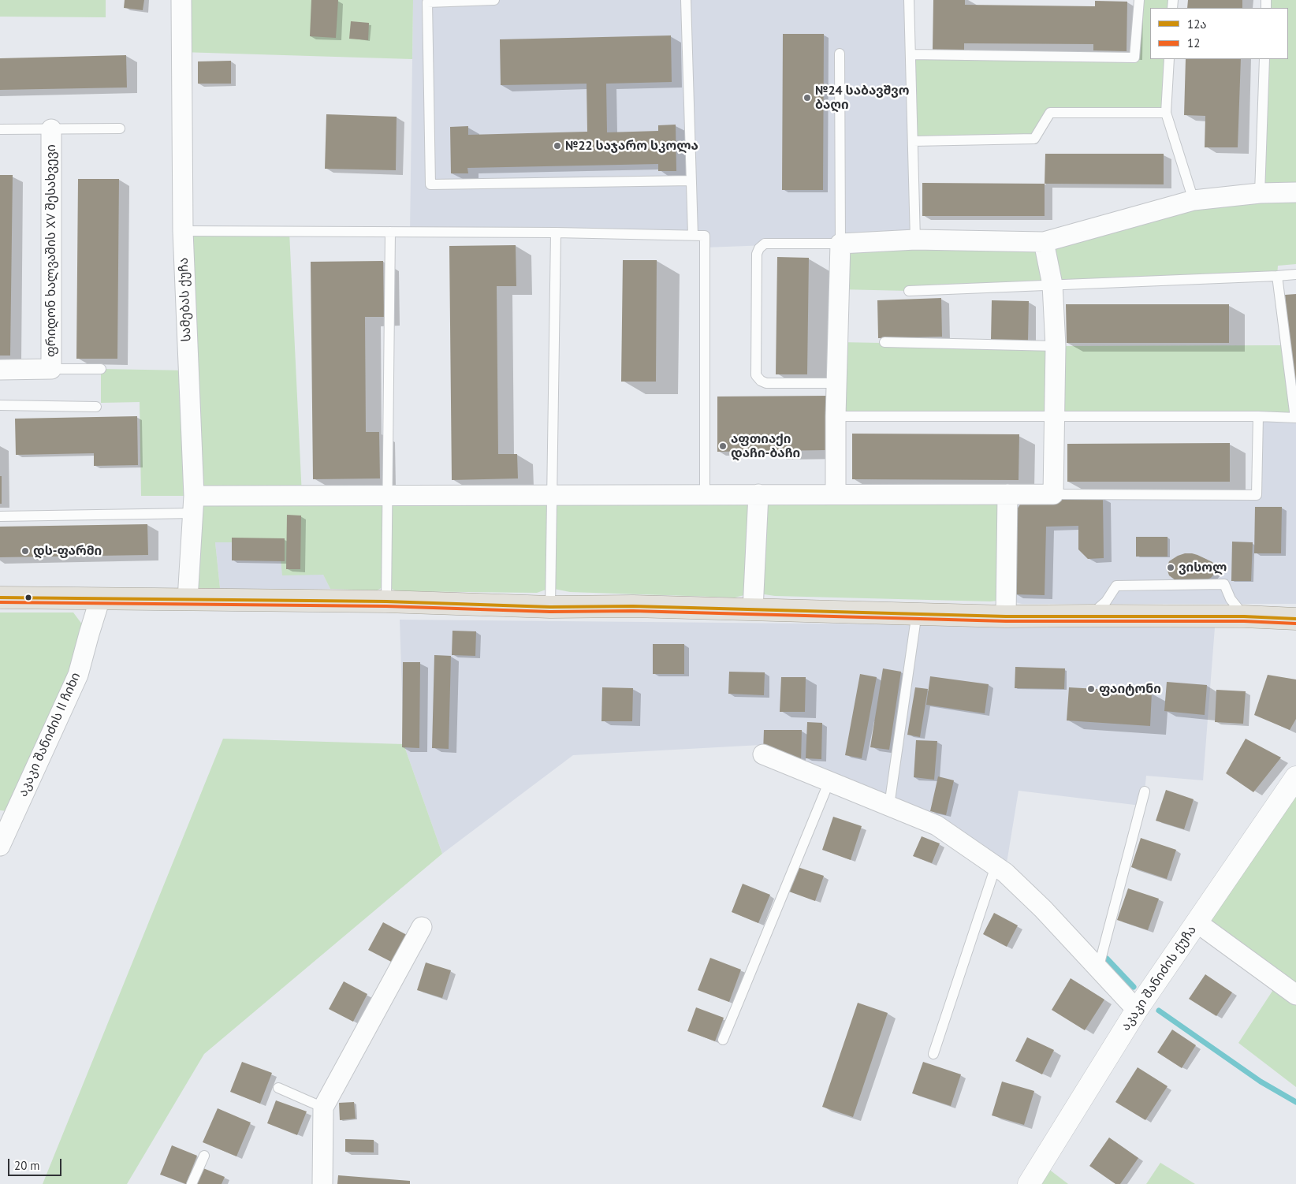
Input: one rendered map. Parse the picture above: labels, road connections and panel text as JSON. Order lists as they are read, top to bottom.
{
  "streets": {
    "street": [
      "ფრიდონ ხალვაშის XV შესახვევი",
      "სამებას ქუჩა",
      "აკაკი შანიძის II ჩიხი",
      "აკაკი შანიძის ქუჩა"
    ]
  },
  "places": [
    "№24 საბავშვო ბაღი",
    "№22 საჯარო სკოლა",
    "აფთიაქი დაჩი-ბაჩი",
    "დს-ფარმი",
    "ვისოლ",
    "ფაიტონი"
  ],
  "lines": ["transit line 12ა", "transit line 12"],
  "legend": ["12ა", "12"],
  "scale_bar": "20 m"
}
